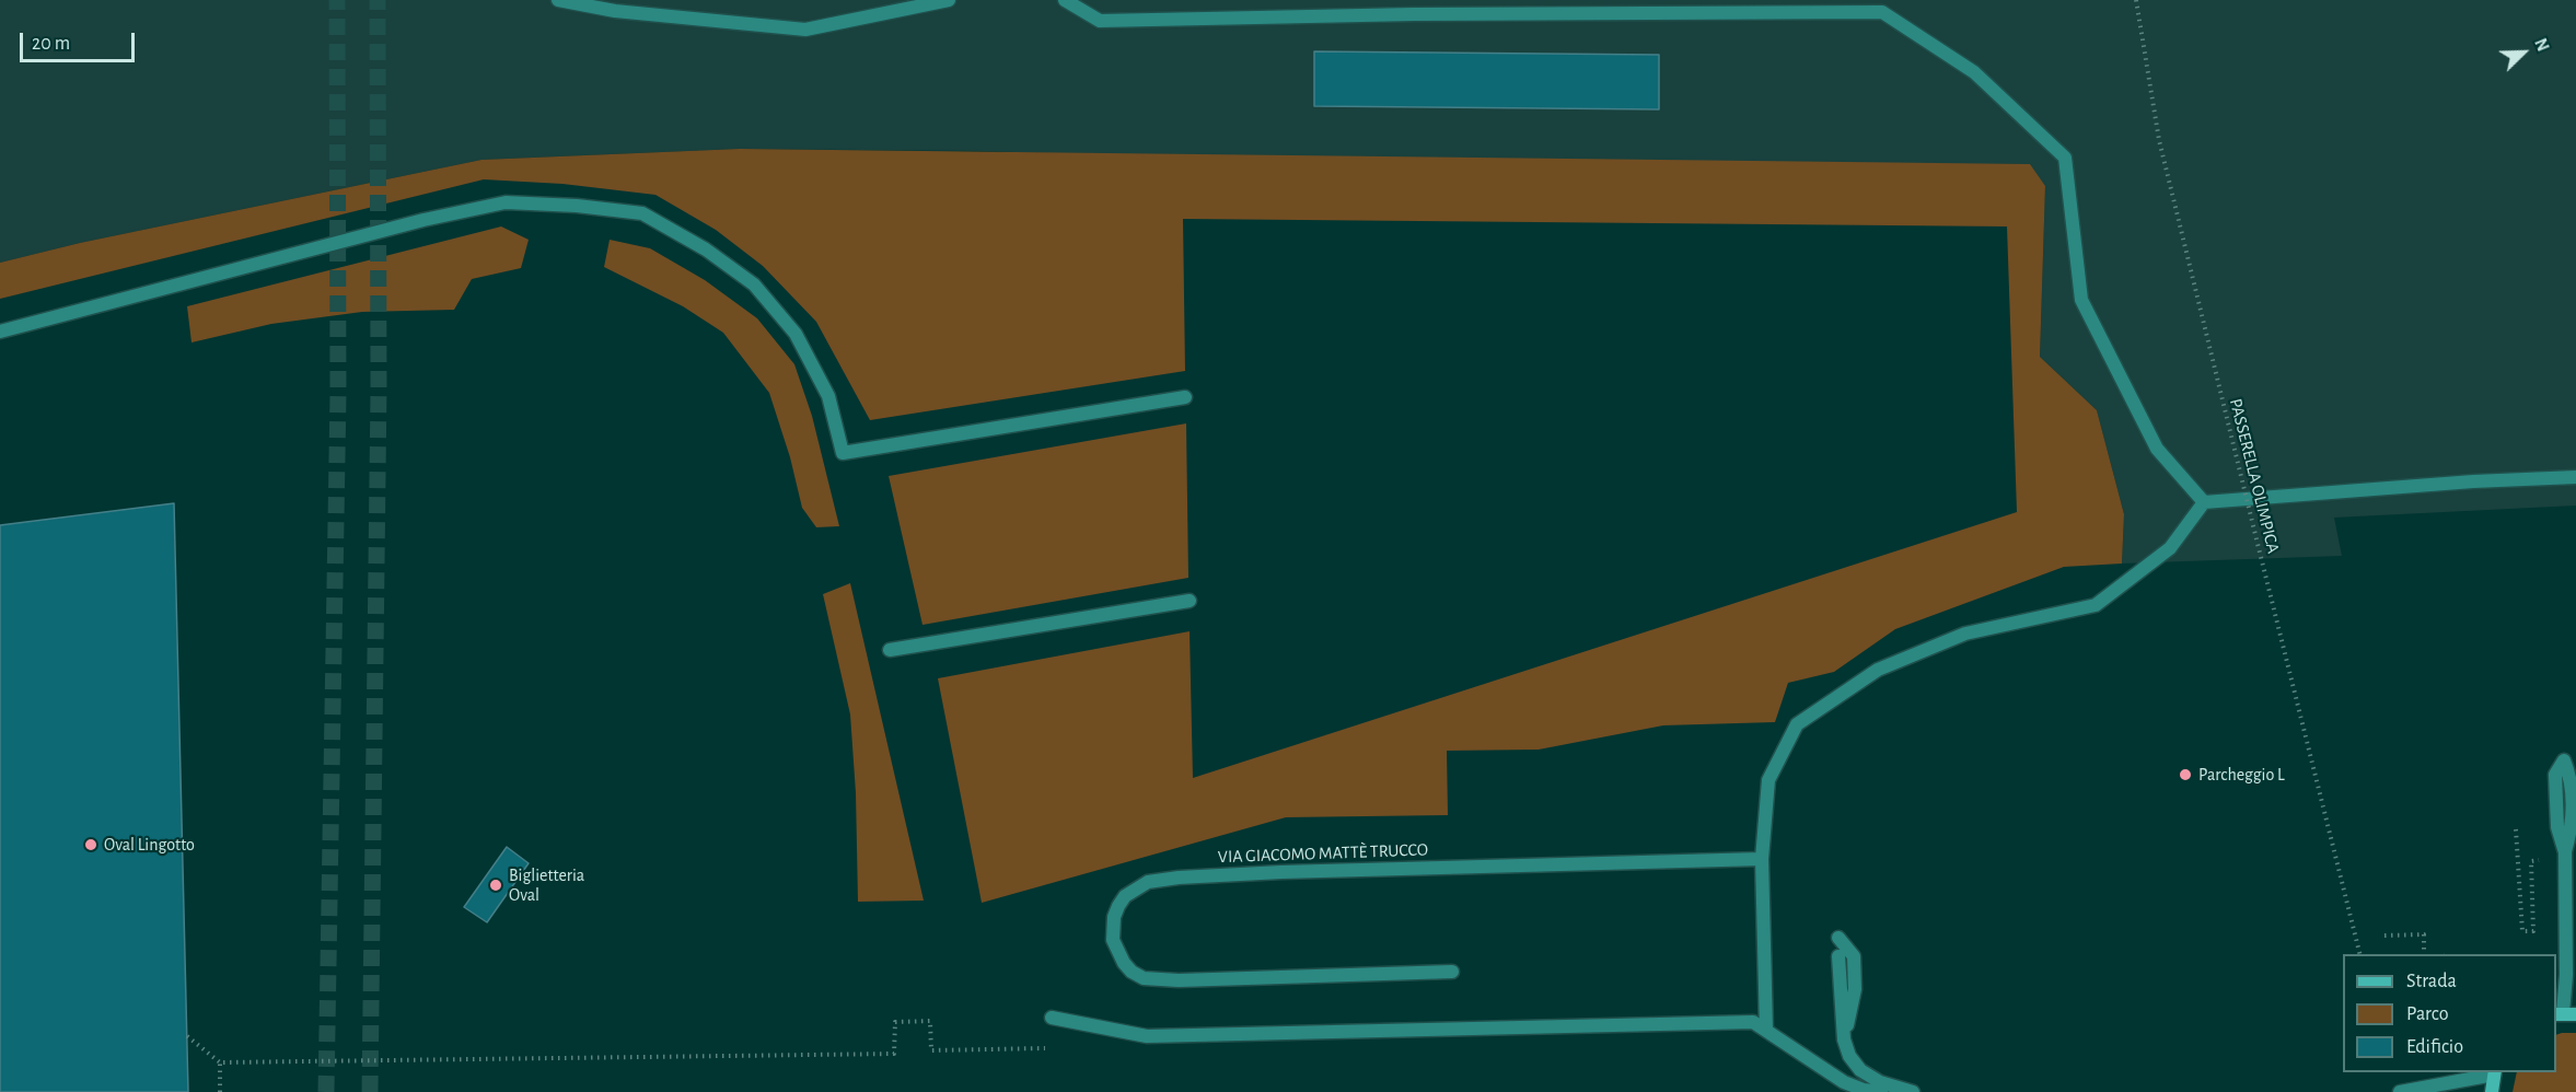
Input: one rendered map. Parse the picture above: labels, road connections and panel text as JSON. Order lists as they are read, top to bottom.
{
  "streets": {
    "lane": ["VIA GIACOMO MATTÈ TRUCCO"],
    "path": ["PASSERELLA OLIMPICA"]
  },
  "places": ["Parcheggio L", "Oval Lingotto", "Biglietteria Oval"],
  "legend": ["Strada", "Parco", "Edificio"],
  "scale_bar": "20 m",
  "north": "top right"
}
